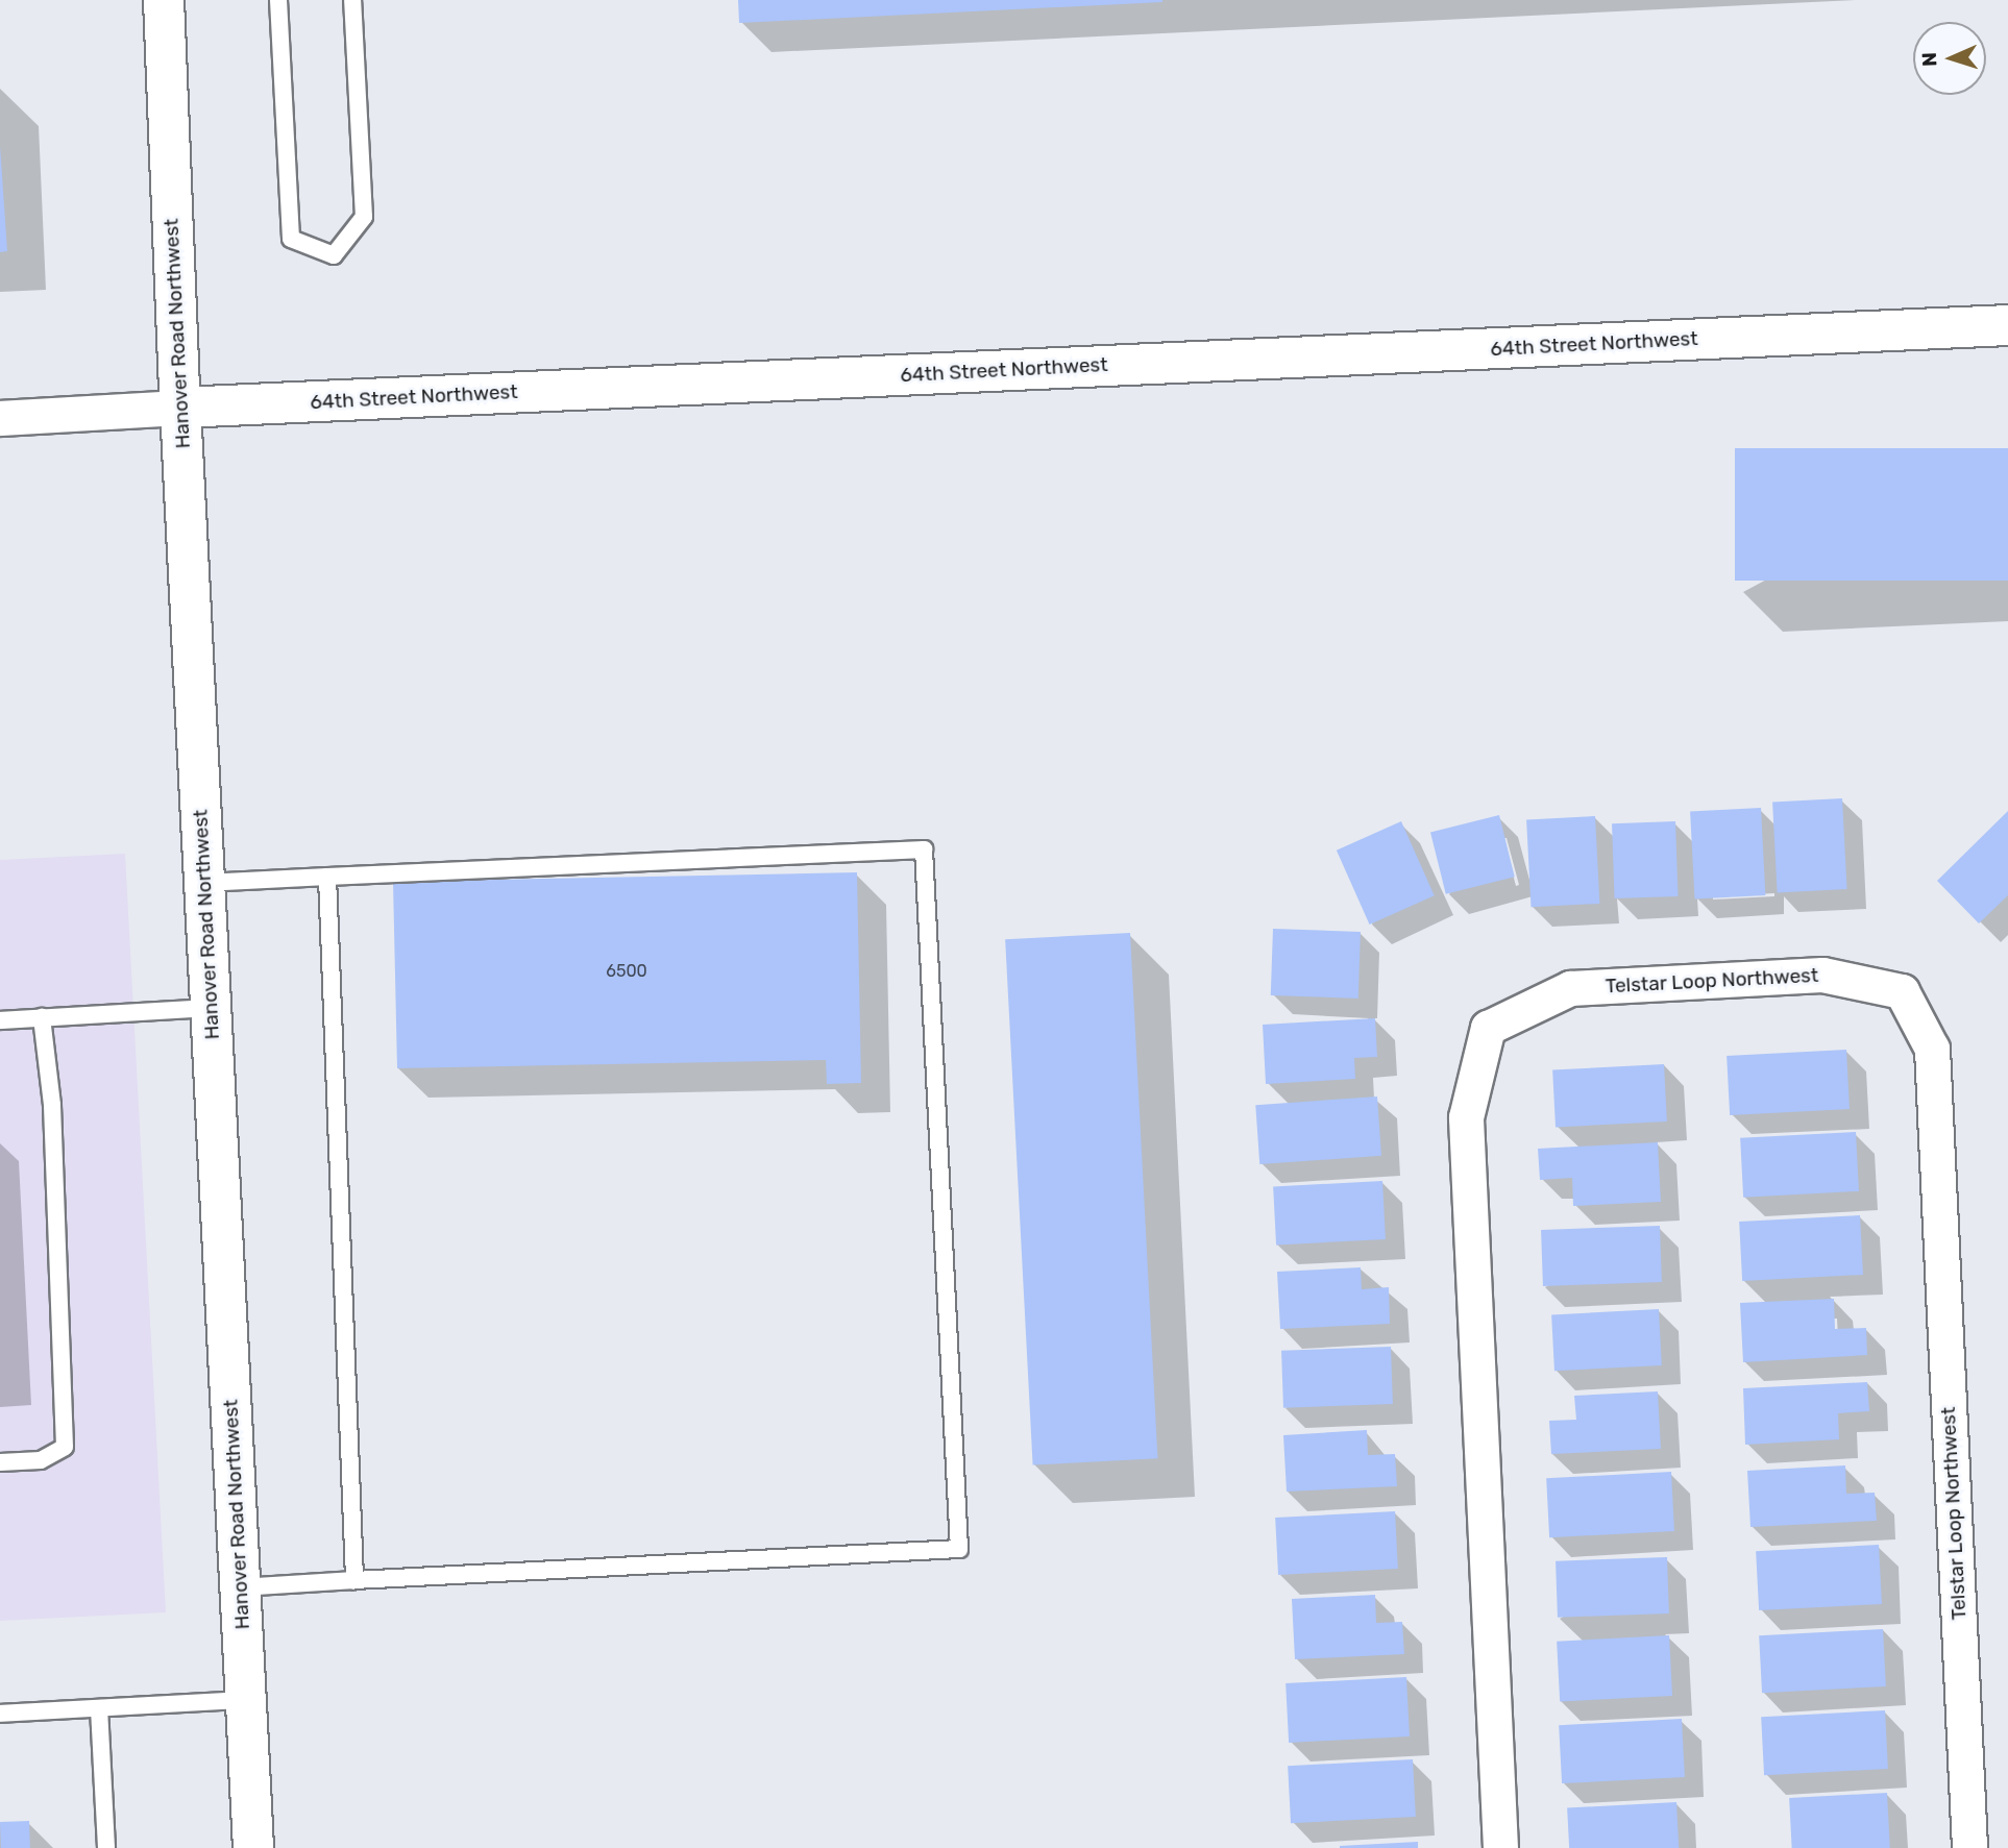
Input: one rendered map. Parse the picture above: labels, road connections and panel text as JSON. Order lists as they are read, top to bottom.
{
  "streets": {
    "street": ["Hanover Road Northwest", "64th Street Northwest", "Telstar Loop Northwest"]
  },
  "crossings": [
    ["Hanover Road Northwest", "64th Street Northwest"]
  ],
  "house_numbers": ["6500"],
  "north": "left"
}
